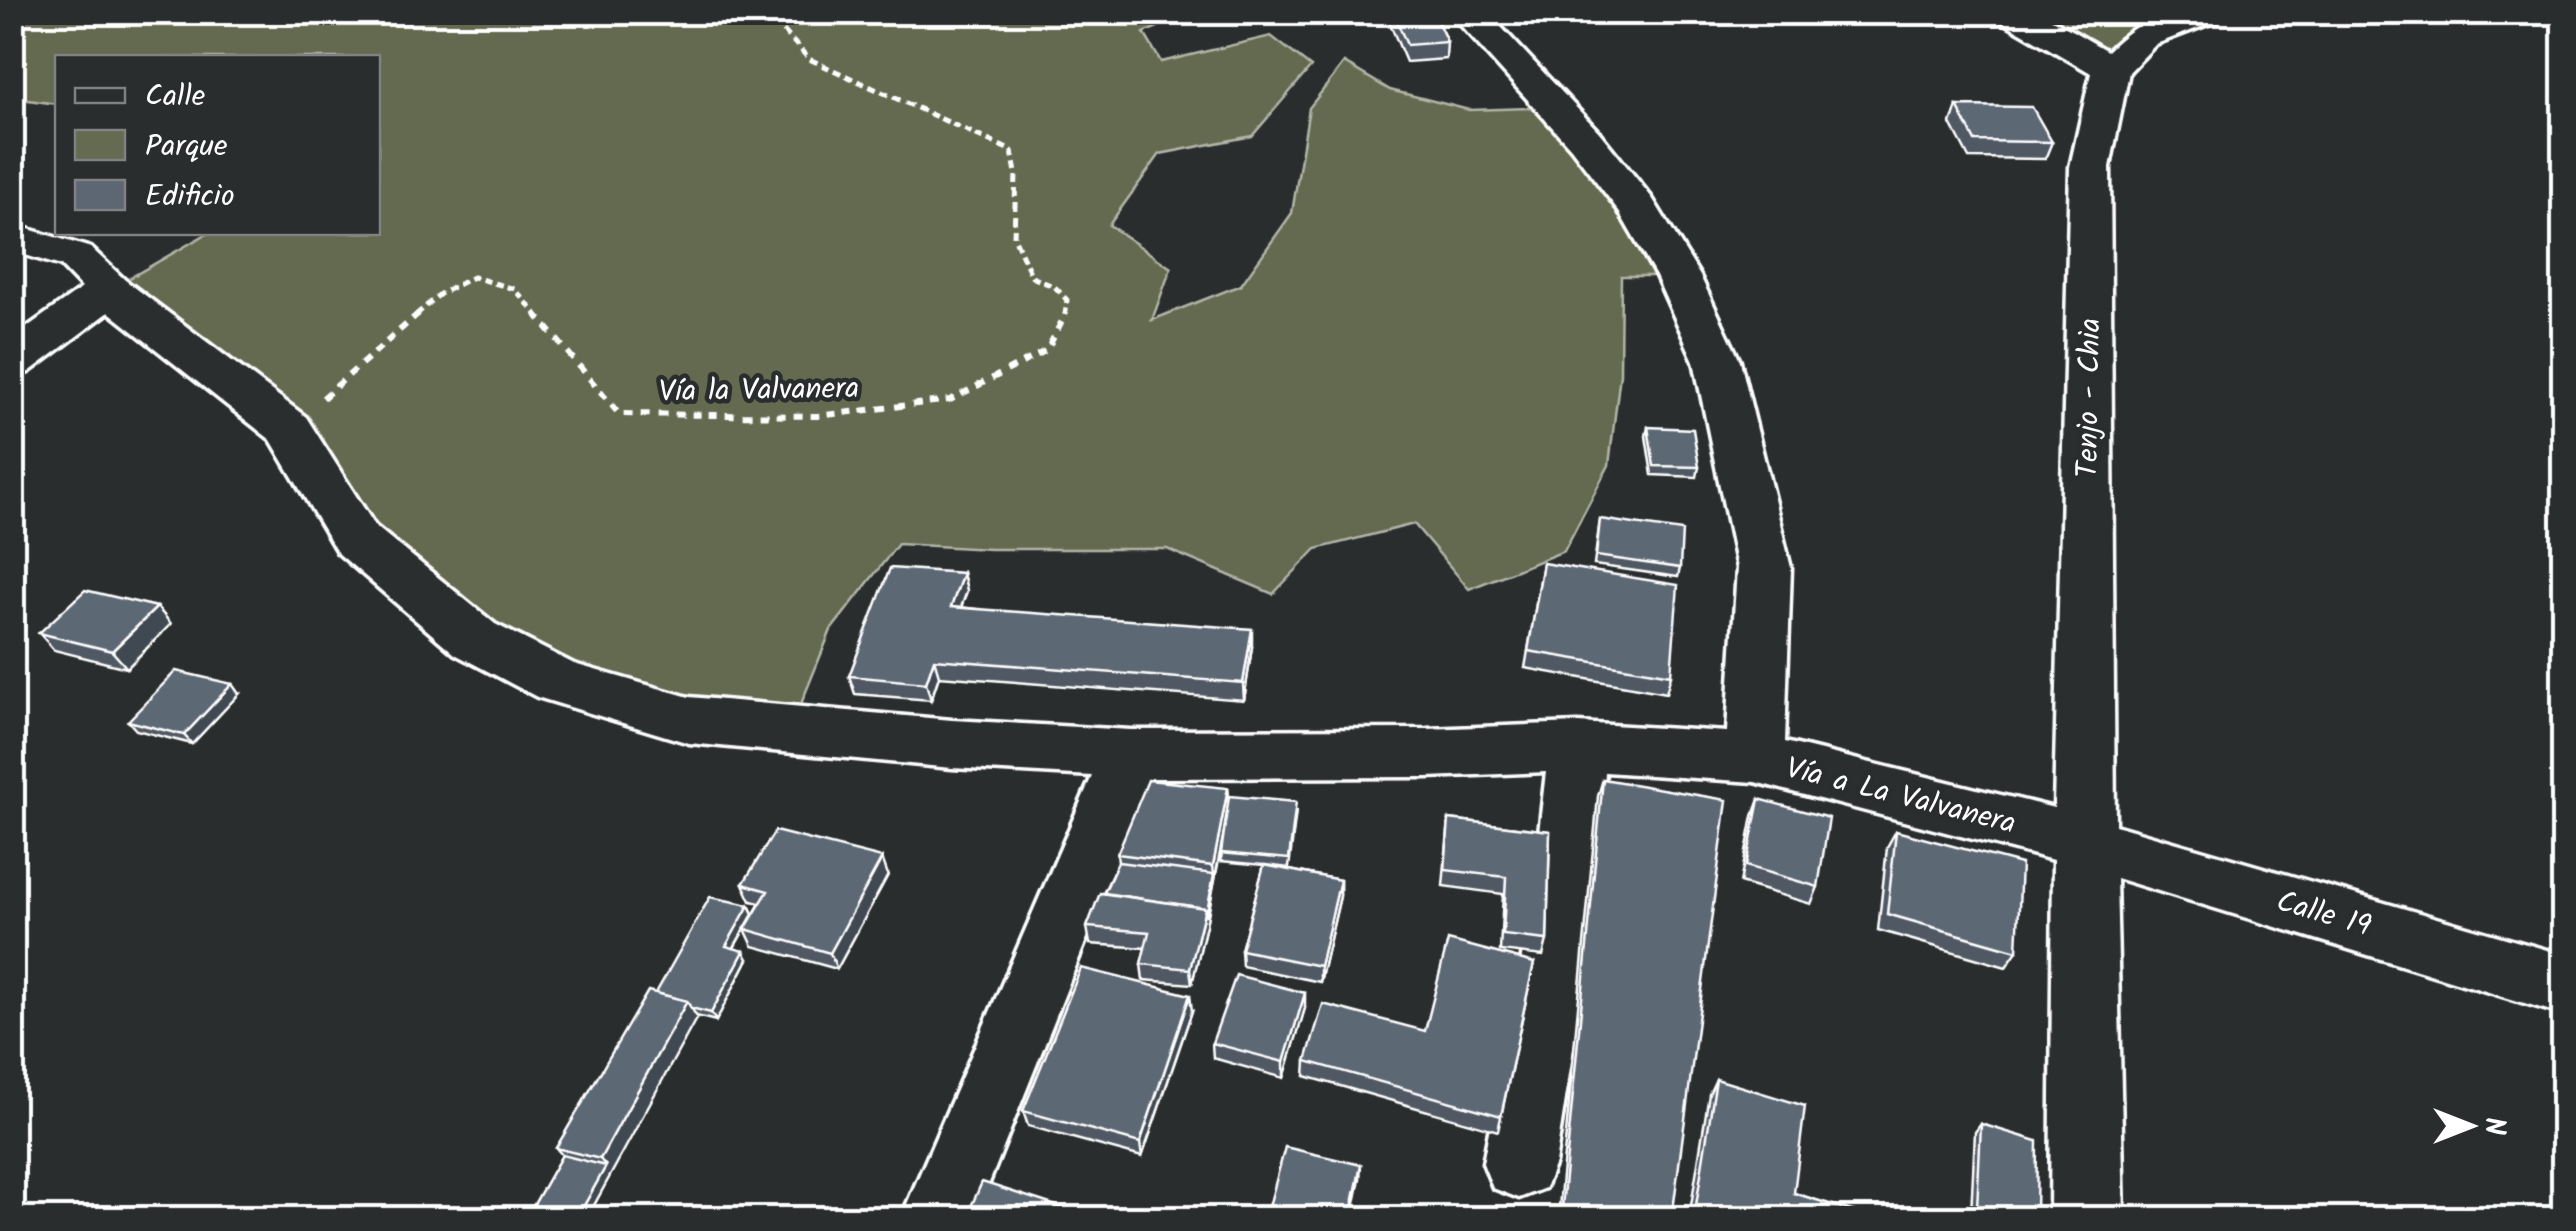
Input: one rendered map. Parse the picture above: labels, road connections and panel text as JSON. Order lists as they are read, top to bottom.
{
  "streets": {
    "street": ["Tenjo - Chia", "Vía a La Valvanera", "Calle 19"],
    "path": ["Vía la Valvanera"]
  },
  "crossings": [
    ["Tenjo - Chia", "Vía a La Valvanera"],
    ["Tenjo - Chia", "Calle 19"],
    ["Vía a La Valvanera", "Calle 19"]
  ],
  "legend": ["Calle", "Parque", "Edificio"],
  "north": "right"
}
